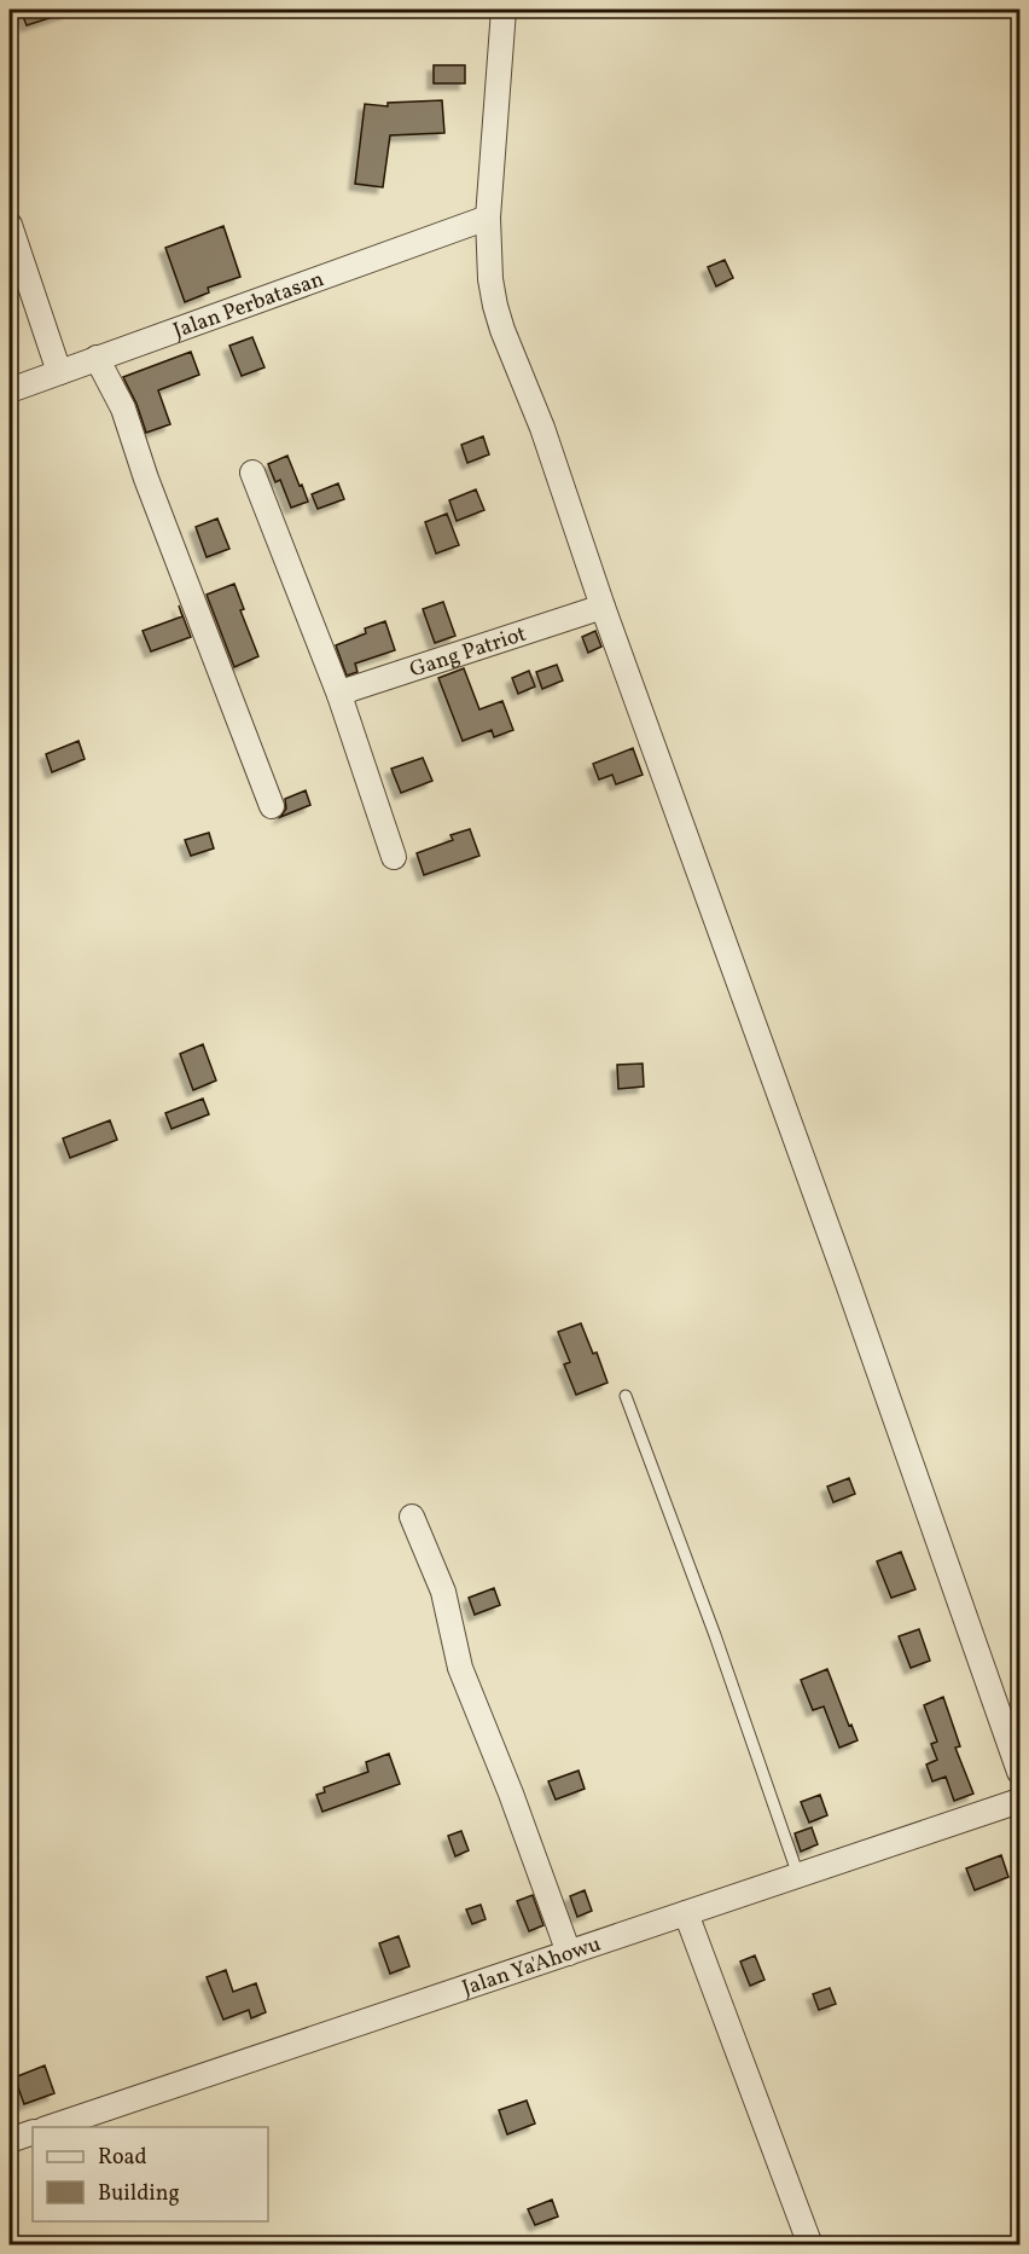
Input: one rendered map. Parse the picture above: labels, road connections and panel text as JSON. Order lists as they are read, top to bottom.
{
  "streets": {
    "street": ["Jalan Perbatasan", "Gang Patriot", "Jalan Ya'Ahowu"]
  },
  "legend": ["Road", "Building"]
}
